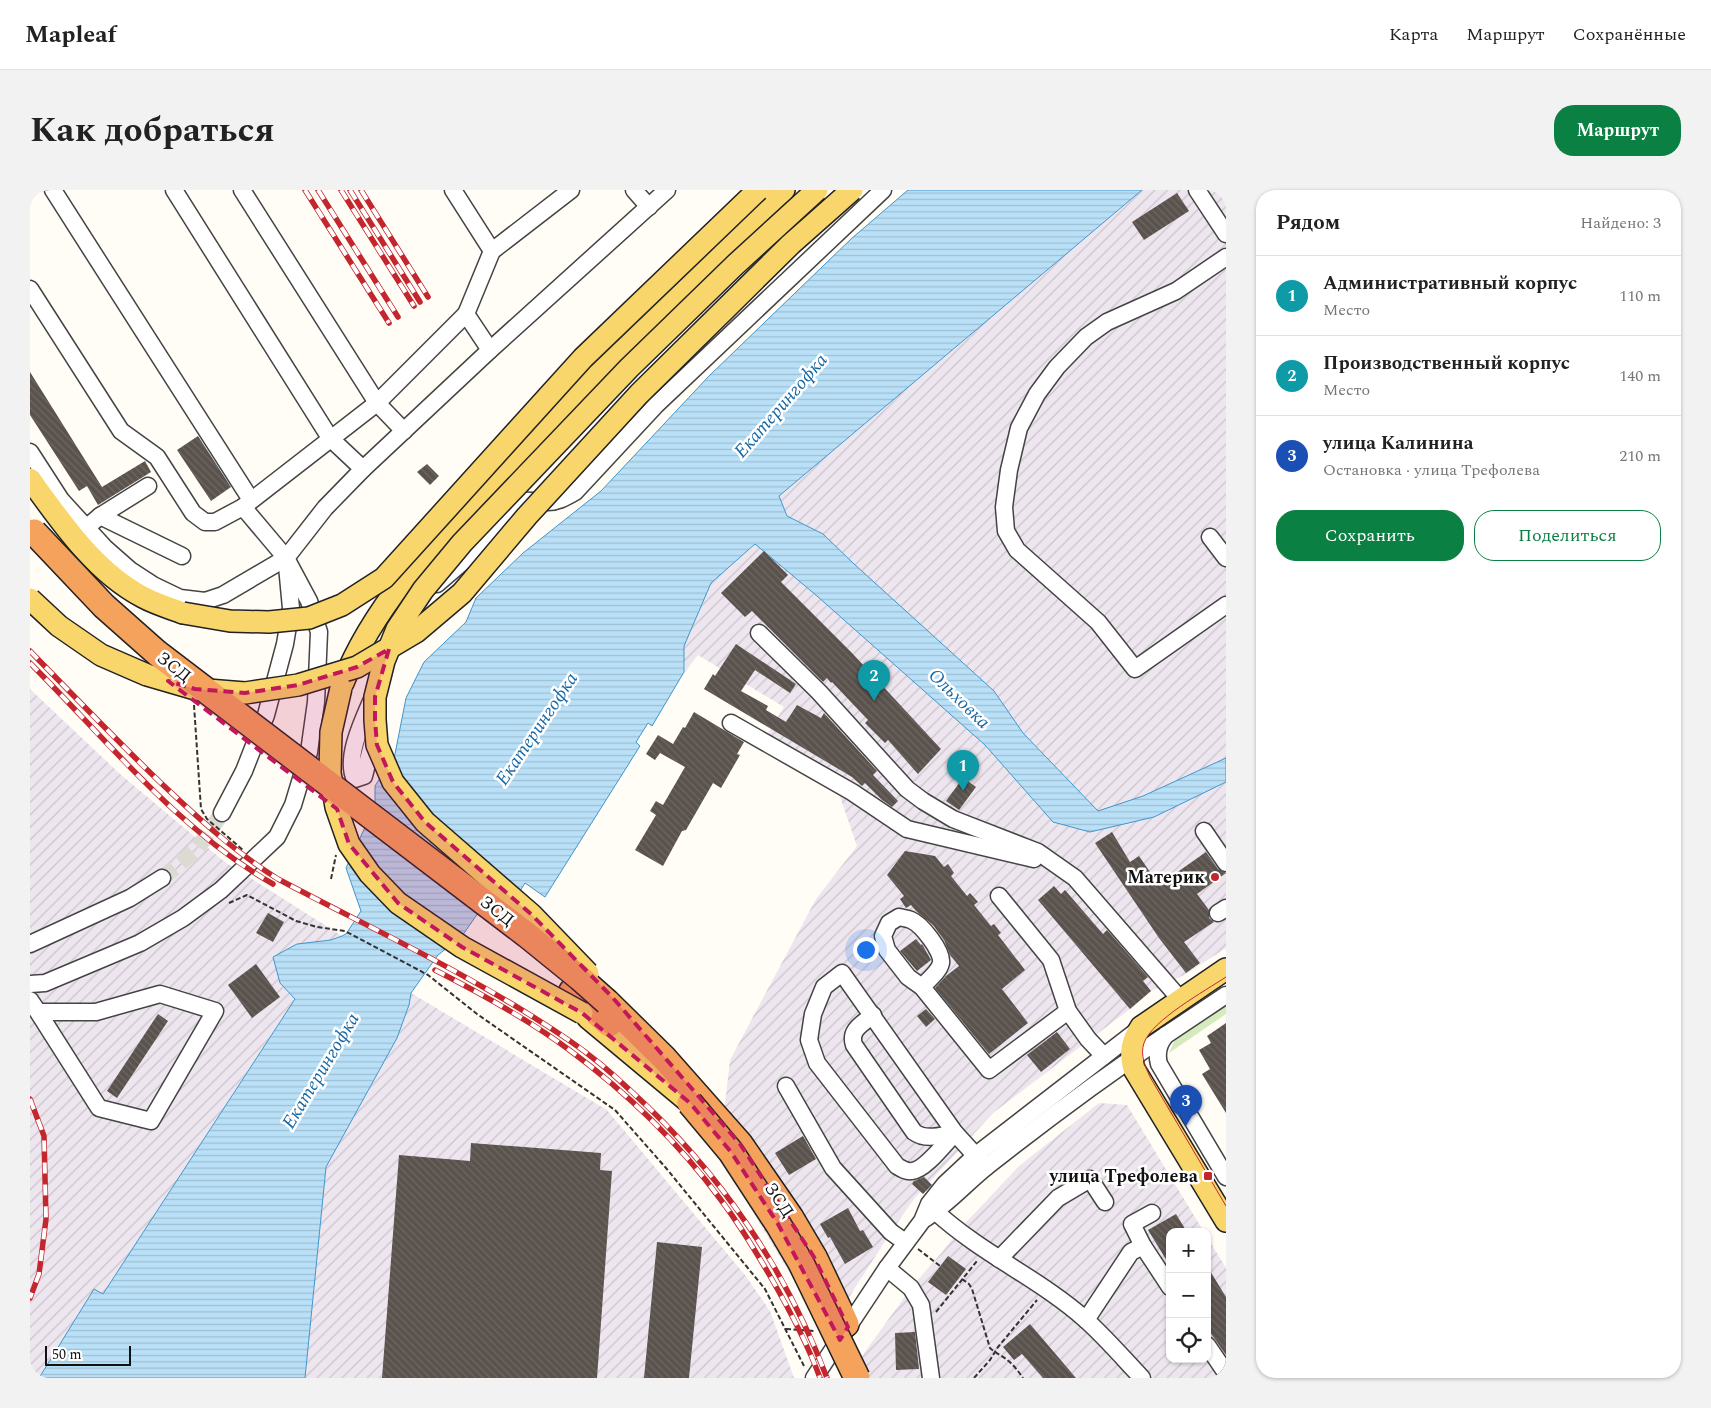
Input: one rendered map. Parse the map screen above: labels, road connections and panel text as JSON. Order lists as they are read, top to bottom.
{
  "streets": {
    "highway": ["ЗСД"]
  },
  "water": ["Екатерингофка", "Ольховка"],
  "places": {
    "other": ["Материк"],
    "transit": ["улица Трефолева"]
  },
  "scale_bar": "50 m",
  "page": {
    "header": "Mapleaf",
    "nav": ["Карта", "Маршрут", "Сохранённые"],
    "title": "Как добраться",
    "buttons": [
      "Маршрут",
      ["Сохранить", "Поделиться"]
    ],
    "heading": ["Рядом", "Найдено: 3"],
    "list": [
      {
        "mark": "1",
        "name": "Административный корпус",
        "note": "Место",
        "value": "110 m"
      },
      {
        "mark": "2",
        "name": "Производственный корпус",
        "note": "Место",
        "value": "140 m"
      },
      {
        "mark": "3",
        "name": "улица Калинина",
        "note": "Остановка · улица Трефолева",
        "value": "210 m"
      }
    ],
    "pins": ["2", "1", "3"],
    "map_buttons": ["+", "−"],
    "scale": "50 m"
  }
}
